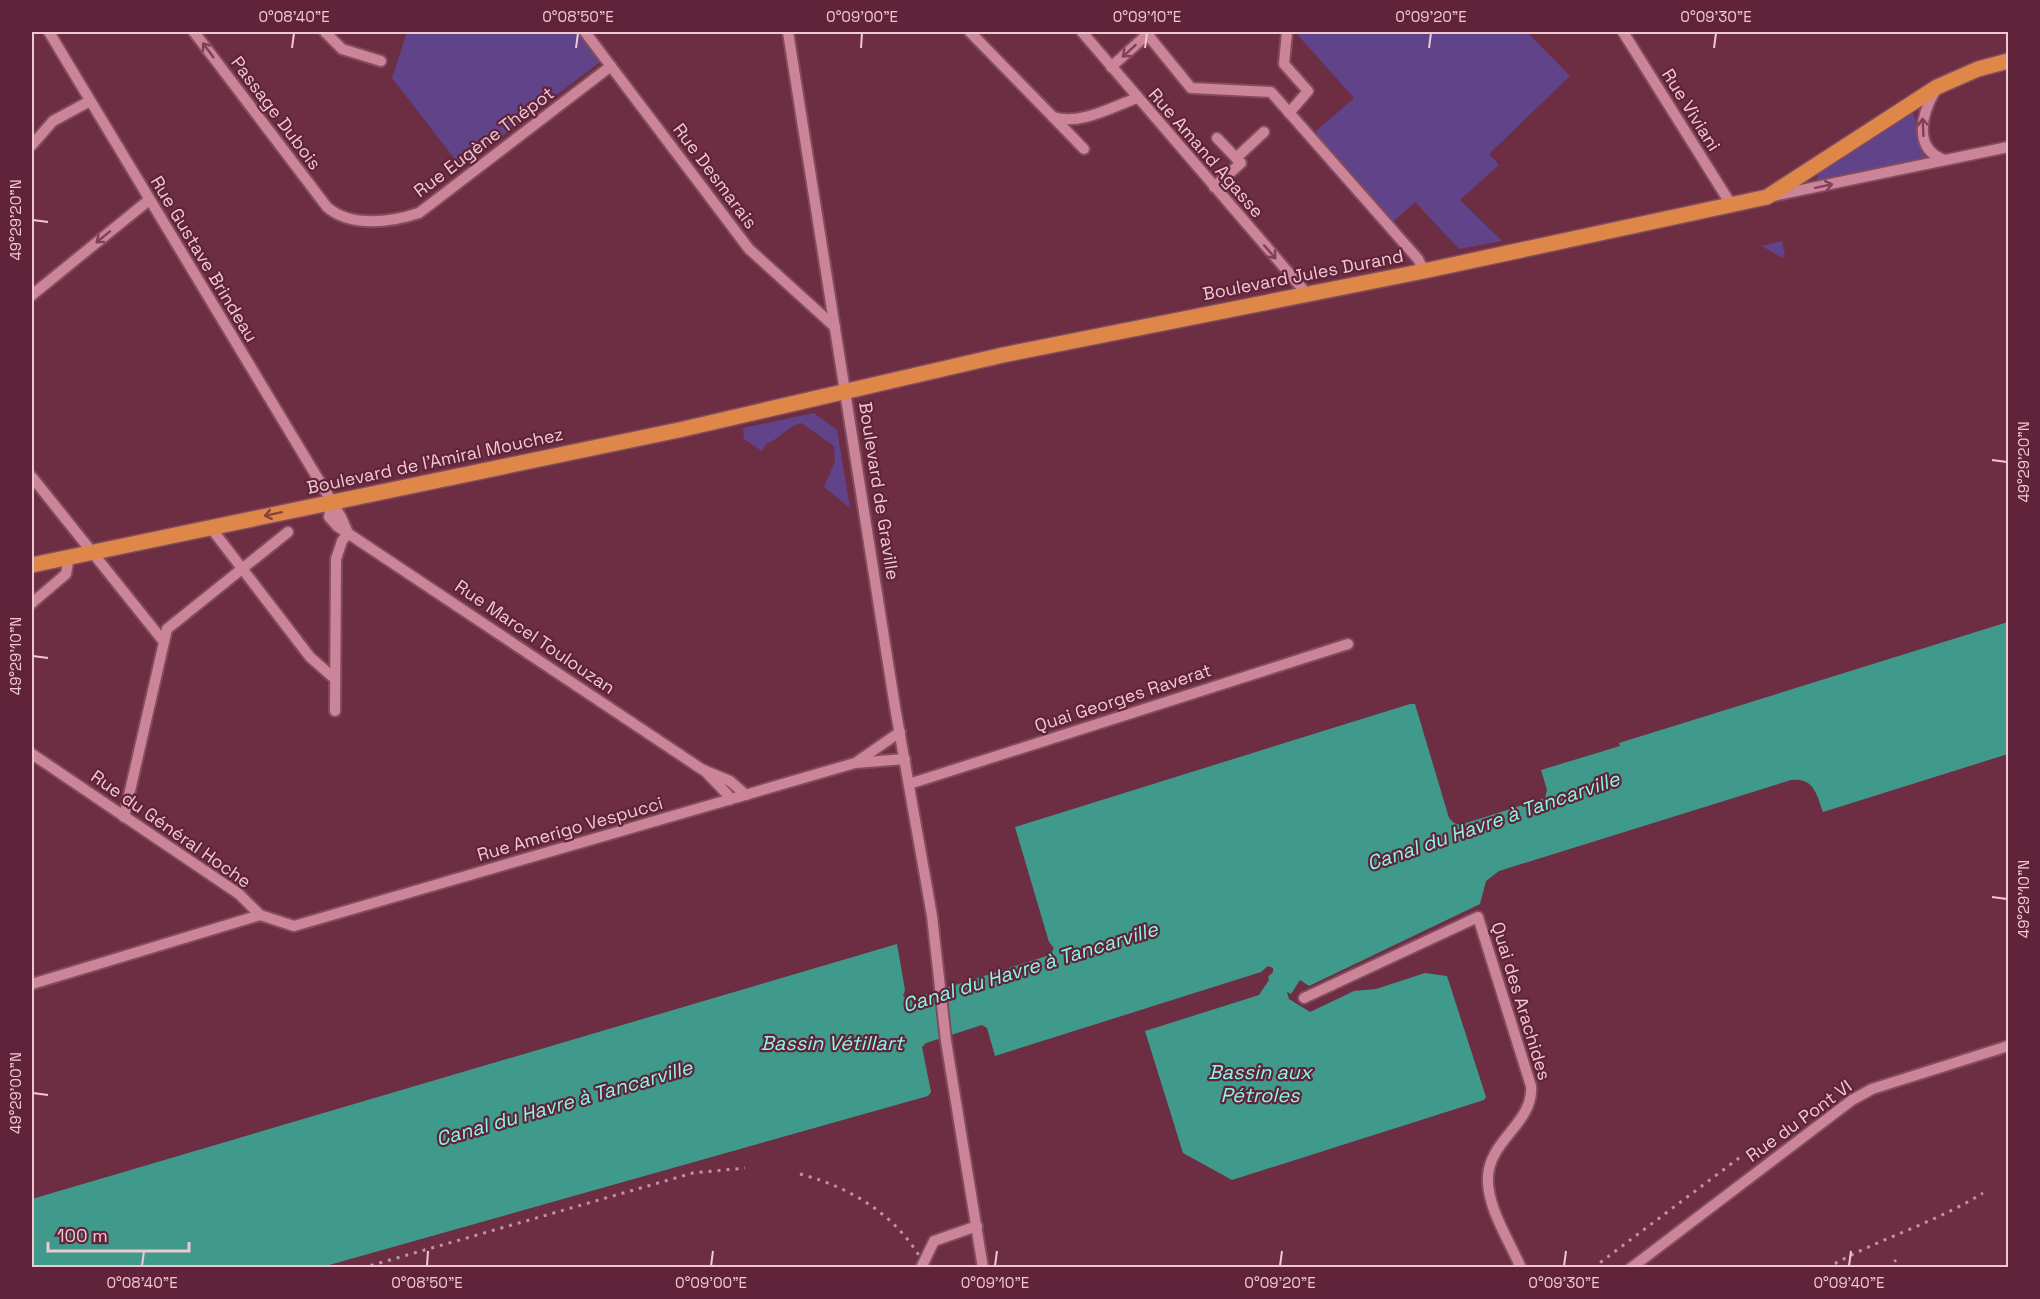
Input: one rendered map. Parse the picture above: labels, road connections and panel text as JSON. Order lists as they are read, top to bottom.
{
  "streets": {
    "main road": ["Boulevard Jules Durand", "Boulevard de l'Amiral Mouchez"],
    "street": [
      "Rue Viviani",
      "Passage Dubois",
      "Rue Eugène Thépot",
      "Rue Amand Agasse",
      "Rue Desmarais",
      "Rue Gustave Brindeau",
      "Boulevard de Graville",
      "Rue Marcel Toulouzan",
      "Quai Georges Raverat",
      "Rue du Général Hoche",
      "Rue Amerigo Vespucci",
      "Quai des Arachides",
      "Rue du Pont VI"
    ]
  },
  "crossings": [
    ["Rue Viviani", "Boulevard Jules Durand"],
    ["Passage Dubois", "Rue Eugène Thépot"],
    ["Rue Eugène Thépot", "Rue Desmarais"],
    ["Rue Amand Agasse", "Boulevard Jules Durand"],
    ["Rue Desmarais", "Boulevard de Graville"],
    ["Rue Gustave Brindeau", "Boulevard de l'Amiral Mouchez"],
    ["Rue Gustave Brindeau", "Rue Marcel Toulouzan"],
    ["Boulevard Jules Durand", "Boulevard de l'Amiral Mouchez"],
    ["Boulevard Jules Durand", "Boulevard de Graville"],
    ["Boulevard de l'Amiral Mouchez", "Boulevard de Graville"],
    ["Boulevard de l'Amiral Mouchez", "Rue Marcel Toulouzan"],
    ["Boulevard de Graville", "Quai Georges Raverat"],
    ["Boulevard de Graville", "Rue Amerigo Vespucci"],
    ["Rue Marcel Toulouzan", "Rue Amerigo Vespucci"],
    ["Rue du Général Hoche", "Rue Amerigo Vespucci"]
  ],
  "one_way": ["Passage Dubois", "Rue Amand Agasse"],
  "water": ["Canal du Havre à Tancarville", "Bassin Vétillart", "Bassin aux Pétroles"],
  "scale_bar": "100 m",
  "coordinates": [
    "0°08'40\"E",
    "0°08'50\"E",
    "0°09'00\"E",
    "0°09'10\"E",
    "0°09'20\"E",
    "0°09'30\"E",
    "49°29'20\"N",
    "49°29'10\"N",
    "49°29'00\"N",
    "0°09'40\"E"
  ]
}
